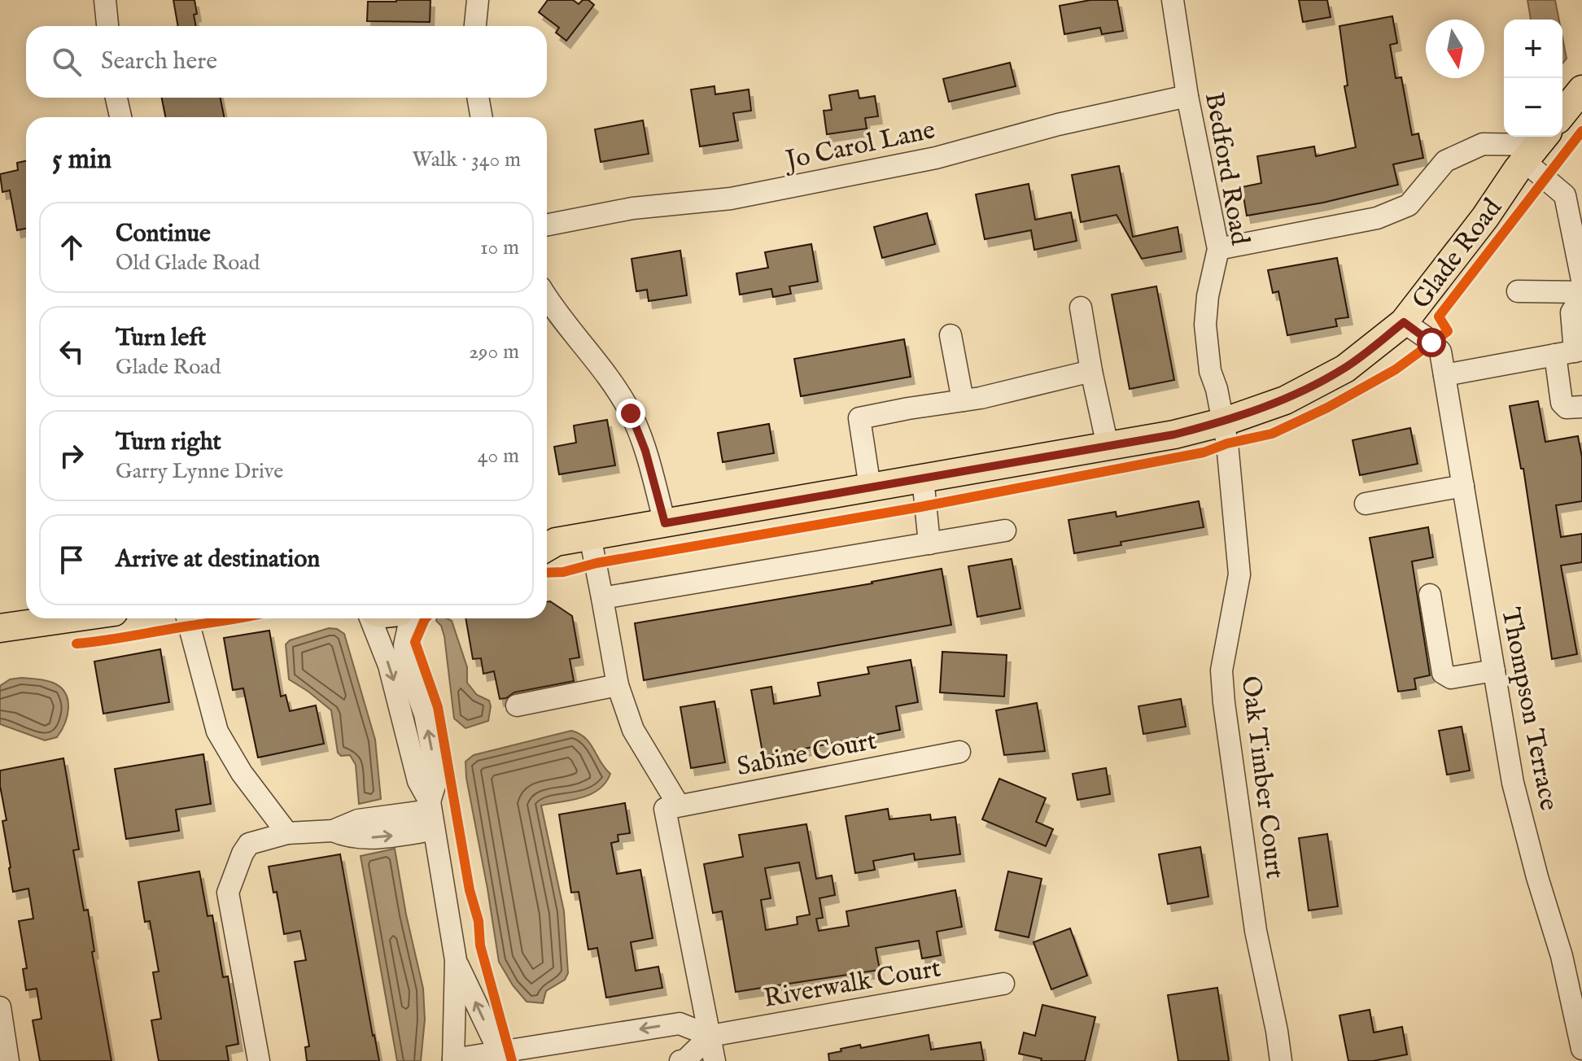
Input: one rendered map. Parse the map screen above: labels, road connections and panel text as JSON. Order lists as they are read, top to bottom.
{
  "streets": {
    "main road": ["Glade Road"],
    "street": [
      "Jo Carol Lane",
      "Bedford Road",
      "Thompson Terrace",
      "Sabine Court",
      "Oak Timber Court",
      "Riverwalk Court"
    ]
  },
  "crossings": [
    ["Jo Carol Lane", "Bedford Road"],
    ["Bedford Road", "Glade Road"],
    ["Bedford Road", "Oak Timber Court"],
    ["Glade Road", "Thompson Terrace"],
    ["Glade Road", "Oak Timber Court"]
  ],
  "north": "bottom",
  "page": {
    "map_buttons": ["+", "−"],
    "search": "Search here",
    "heading": ["5 min", "Walk · 340 m"],
    "list": [
      ["Continue", "Old Glade Road", "10 m"],
      ["Turn left", "Glade Road", "290 m"],
      ["Turn right", "Garry Lynne Drive", "40 m"],
      "Arrive at destination"
    ]
  }
}
